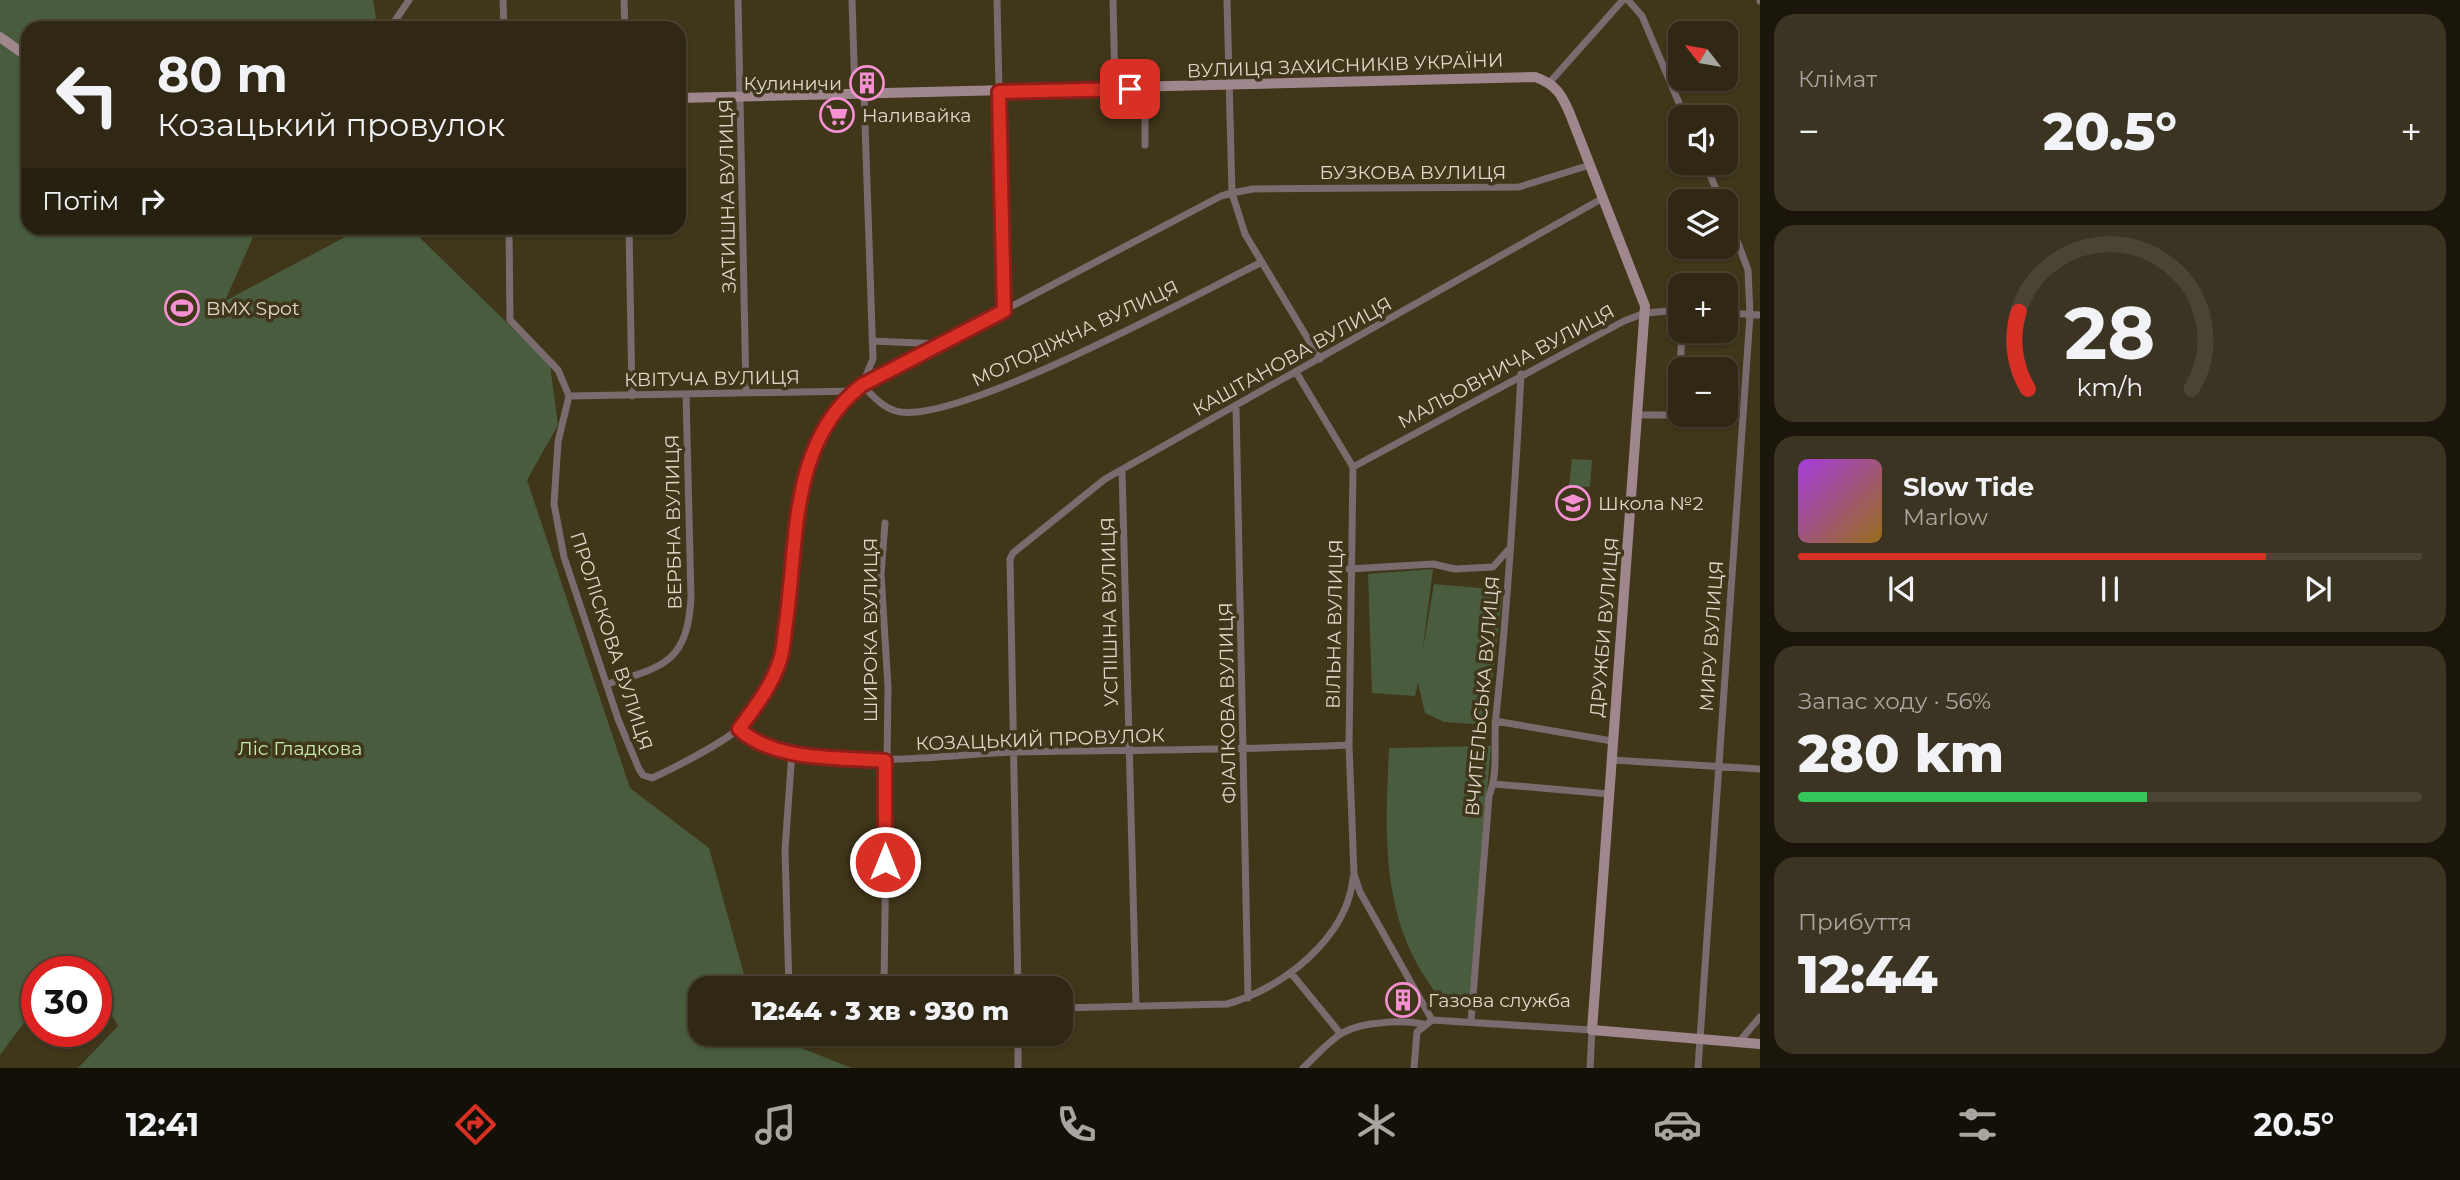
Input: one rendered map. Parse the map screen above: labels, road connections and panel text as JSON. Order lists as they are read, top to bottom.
{
  "streets": {
    "street": [
      "ВУЛИЦЯ ЗАХИСНИКІВ УКРАЇНИ",
      "БУЗКОВА ВУЛИЦЯ",
      "ЗАТИШНА ВУЛИЦЯ",
      "МОЛОДІЖНА ВУЛИЦЯ",
      "КАШТАНОВА ВУЛИЦЯ",
      "МАЛЬОВНИЧА ВУЛИЦЯ",
      "КВІТУЧА ВУЛИЦЯ",
      "ВЕРБНА ВУЛИЦЯ",
      "УСПІШНА ВУЛИЦЯ",
      "ВІЛЬНА ВУЛИЦЯ",
      "ДРУЖБИ ВУЛИЦЯ",
      "ШИРОКА ВУЛИЦЯ",
      "МИРУ ВУЛИЦЯ",
      "ПРОЛІСКОВА ВУЛИЦЯ",
      "ВЧИТЕЛЬСЬКА ВУЛИЦЯ",
      "ФІАЛКОВА ВУЛИЦЯ",
      "КОЗАЦЬКИЙ ПРОВУЛОК"
    ]
  },
  "crossings": [
    ["ВУЛИЦЯ ЗАХИСНИКІВ УКРАЇНИ", "ЗАТИШНА ВУЛИЦЯ"],
    ["ВУЛИЦЯ ЗАХИСНИКІВ УКРАЇНИ", "ДРУЖБИ ВУЛИЦЯ"],
    ["БУЗКОВА ВУЛИЦЯ", "МОЛОДІЖНА ВУЛИЦЯ"],
    ["БУЗКОВА ВУЛИЦЯ", "КВІТУЧА ВУЛИЦЯ"],
    ["БУЗКОВА ВУЛИЦЯ", "ДРУЖБИ ВУЛИЦЯ"],
    ["БУЗКОВА ВУЛИЦЯ", "ПРОЛІСКОВА ВУЛИЦЯ"],
    ["БУЗКОВА ВУЛИЦЯ", "КОЗАЦЬКИЙ ПРОВУЛОК"],
    ["ЗАТИШНА ВУЛИЦЯ", "КВІТУЧА ВУЛИЦЯ"],
    ["КАШТАНОВА ВУЛИЦЯ", "УСПІШНА ВУЛИЦЯ"],
    ["КАШТАНОВА ВУЛИЦЯ", "ДРУЖБИ ВУЛИЦЯ"],
    ["КАШТАНОВА ВУЛИЦЯ", "ФІАЛКОВА ВУЛИЦЯ"],
    ["КАШТАНОВА ВУЛИЦЯ", "КОЗАЦЬКИЙ ПРОВУЛОК"],
    ["МАЛЬОВНИЧА ВУЛИЦЯ", "ВІЛЬНА ВУЛИЦЯ"],
    ["МАЛЬОВНИЧА ВУЛИЦЯ", "ДРУЖБИ ВУЛИЦЯ"],
    ["МАЛЬОВНИЧА ВУЛИЦЯ", "ВЧИТЕЛЬСЬКА ВУЛИЦЯ"],
    ["КВІТУЧА ВУЛИЦЯ", "ВЕРБНА ВУЛИЦЯ"],
    ["КВІТУЧА ВУЛИЦЯ", "ПРОЛІСКОВА ВУЛИЦЯ"],
    ["ВЕРБНА ВУЛИЦЯ", "ПРОЛІСКОВА ВУЛИЦЯ"],
    ["УСПІШНА ВУЛИЦЯ", "КОЗАЦЬКИЙ ПРОВУЛОК"],
    ["ВІЛЬНА ВУЛИЦЯ", "КОЗАЦЬКИЙ ПРОВУЛОК"],
    ["ШИРОКА ВУЛИЦЯ", "КОЗАЦЬКИЙ ПРОВУЛОК"],
    ["ПРОЛІСКОВА ВУЛИЦЯ", "КОЗАЦЬКИЙ ПРОВУЛОК"],
    ["ФІАЛКОВА ВУЛИЦЯ", "КОЗАЦЬКИЙ ПРОВУЛОК"]
  ],
  "parks": ["Ліс Гладкова"],
  "places": {
    "building": ["Кулиничи", "Газова служба"],
    "supermarket": ["Наливайка"],
    "sports": ["BMX Spot"],
    "school or university": ["Школа №2"]
  },
  "north": "top left",
  "page": {
    "tile": [
      "Клімат",
      ["Запас ходу · 56%", "280 km"],
      ["Прибуття", "12:44"]
    ],
    "map_buttons": ["+", "−"],
    "turn": ["80 m", "Козацький провулок"],
    "heat": ["−", "20.5°", "+"],
    "then": "Потім",
    "song": ["Slow Tide", "Marlow"],
    "limit": "30",
    "trip": "12:44 · 3 хв · 930 m",
    "tabs": ["12:41", "20.5°"],
    "gauge": ["28", "km/h"]
  }
}
